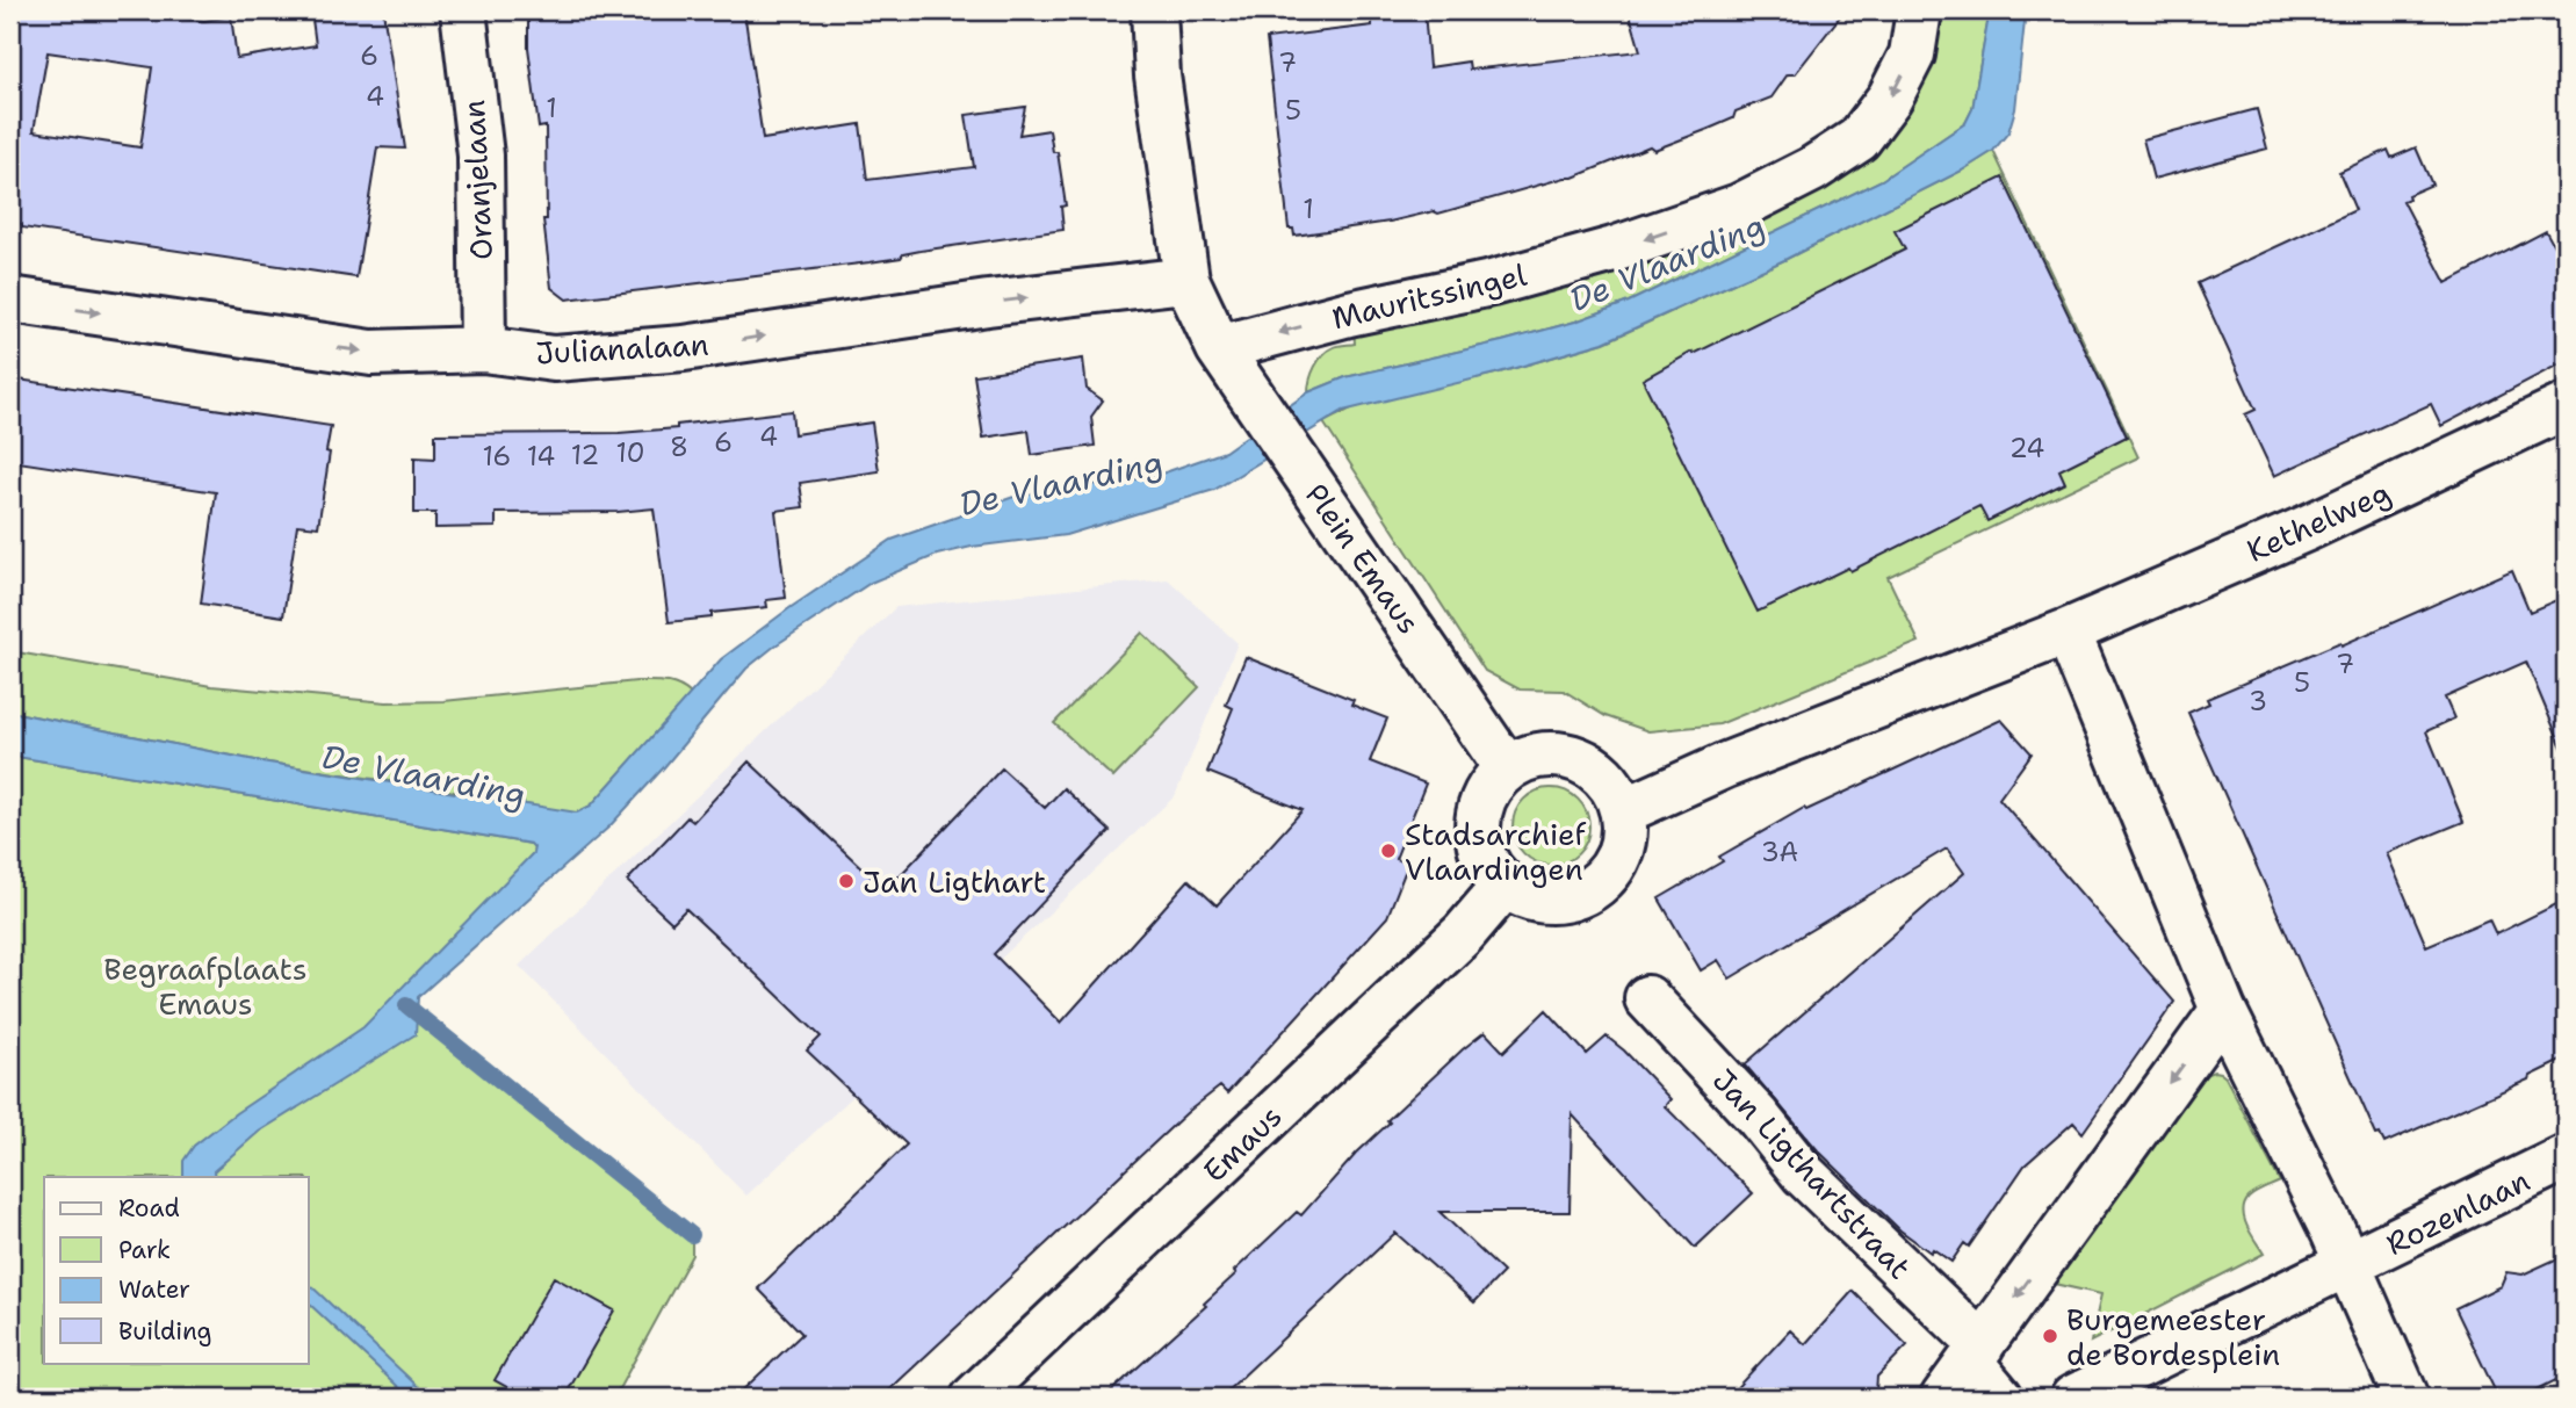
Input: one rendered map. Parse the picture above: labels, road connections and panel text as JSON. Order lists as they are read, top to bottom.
{
  "streets": {
    "street": [
      "Oranjelaan",
      "Mauritssingel",
      "Julianalaan",
      "Kethelweg",
      "Plein Emaus",
      "Emaus",
      "Jan Ligthartstraat",
      "Rozenlaan"
    ]
  },
  "crossings": [
    ["Oranjelaan", "Julianalaan"],
    ["Mauritssingel", "Plein Emaus"],
    ["Julianalaan", "Plein Emaus"],
    ["Plein Emaus", "Emaus"]
  ],
  "one_way": ["Mauritssingel", "Julianalaan"],
  "water": ["De Vlaarding"],
  "parks": ["Begraafplaats Emaus"],
  "places": ["Stadsarchief Vlaardingen", "Jan Ligthart", "Burgemeester de Bordesplein"],
  "house_numbers": [
    "6",
    "7",
    "4",
    "1",
    "5",
    "1",
    "4",
    "6",
    "8",
    "24",
    "10",
    "12",
    "16",
    "14",
    "7",
    "5",
    "3",
    "3A"
  ],
  "legend": [
    "Road",
    "Park",
    "Water",
    "Building"
  ]
}
